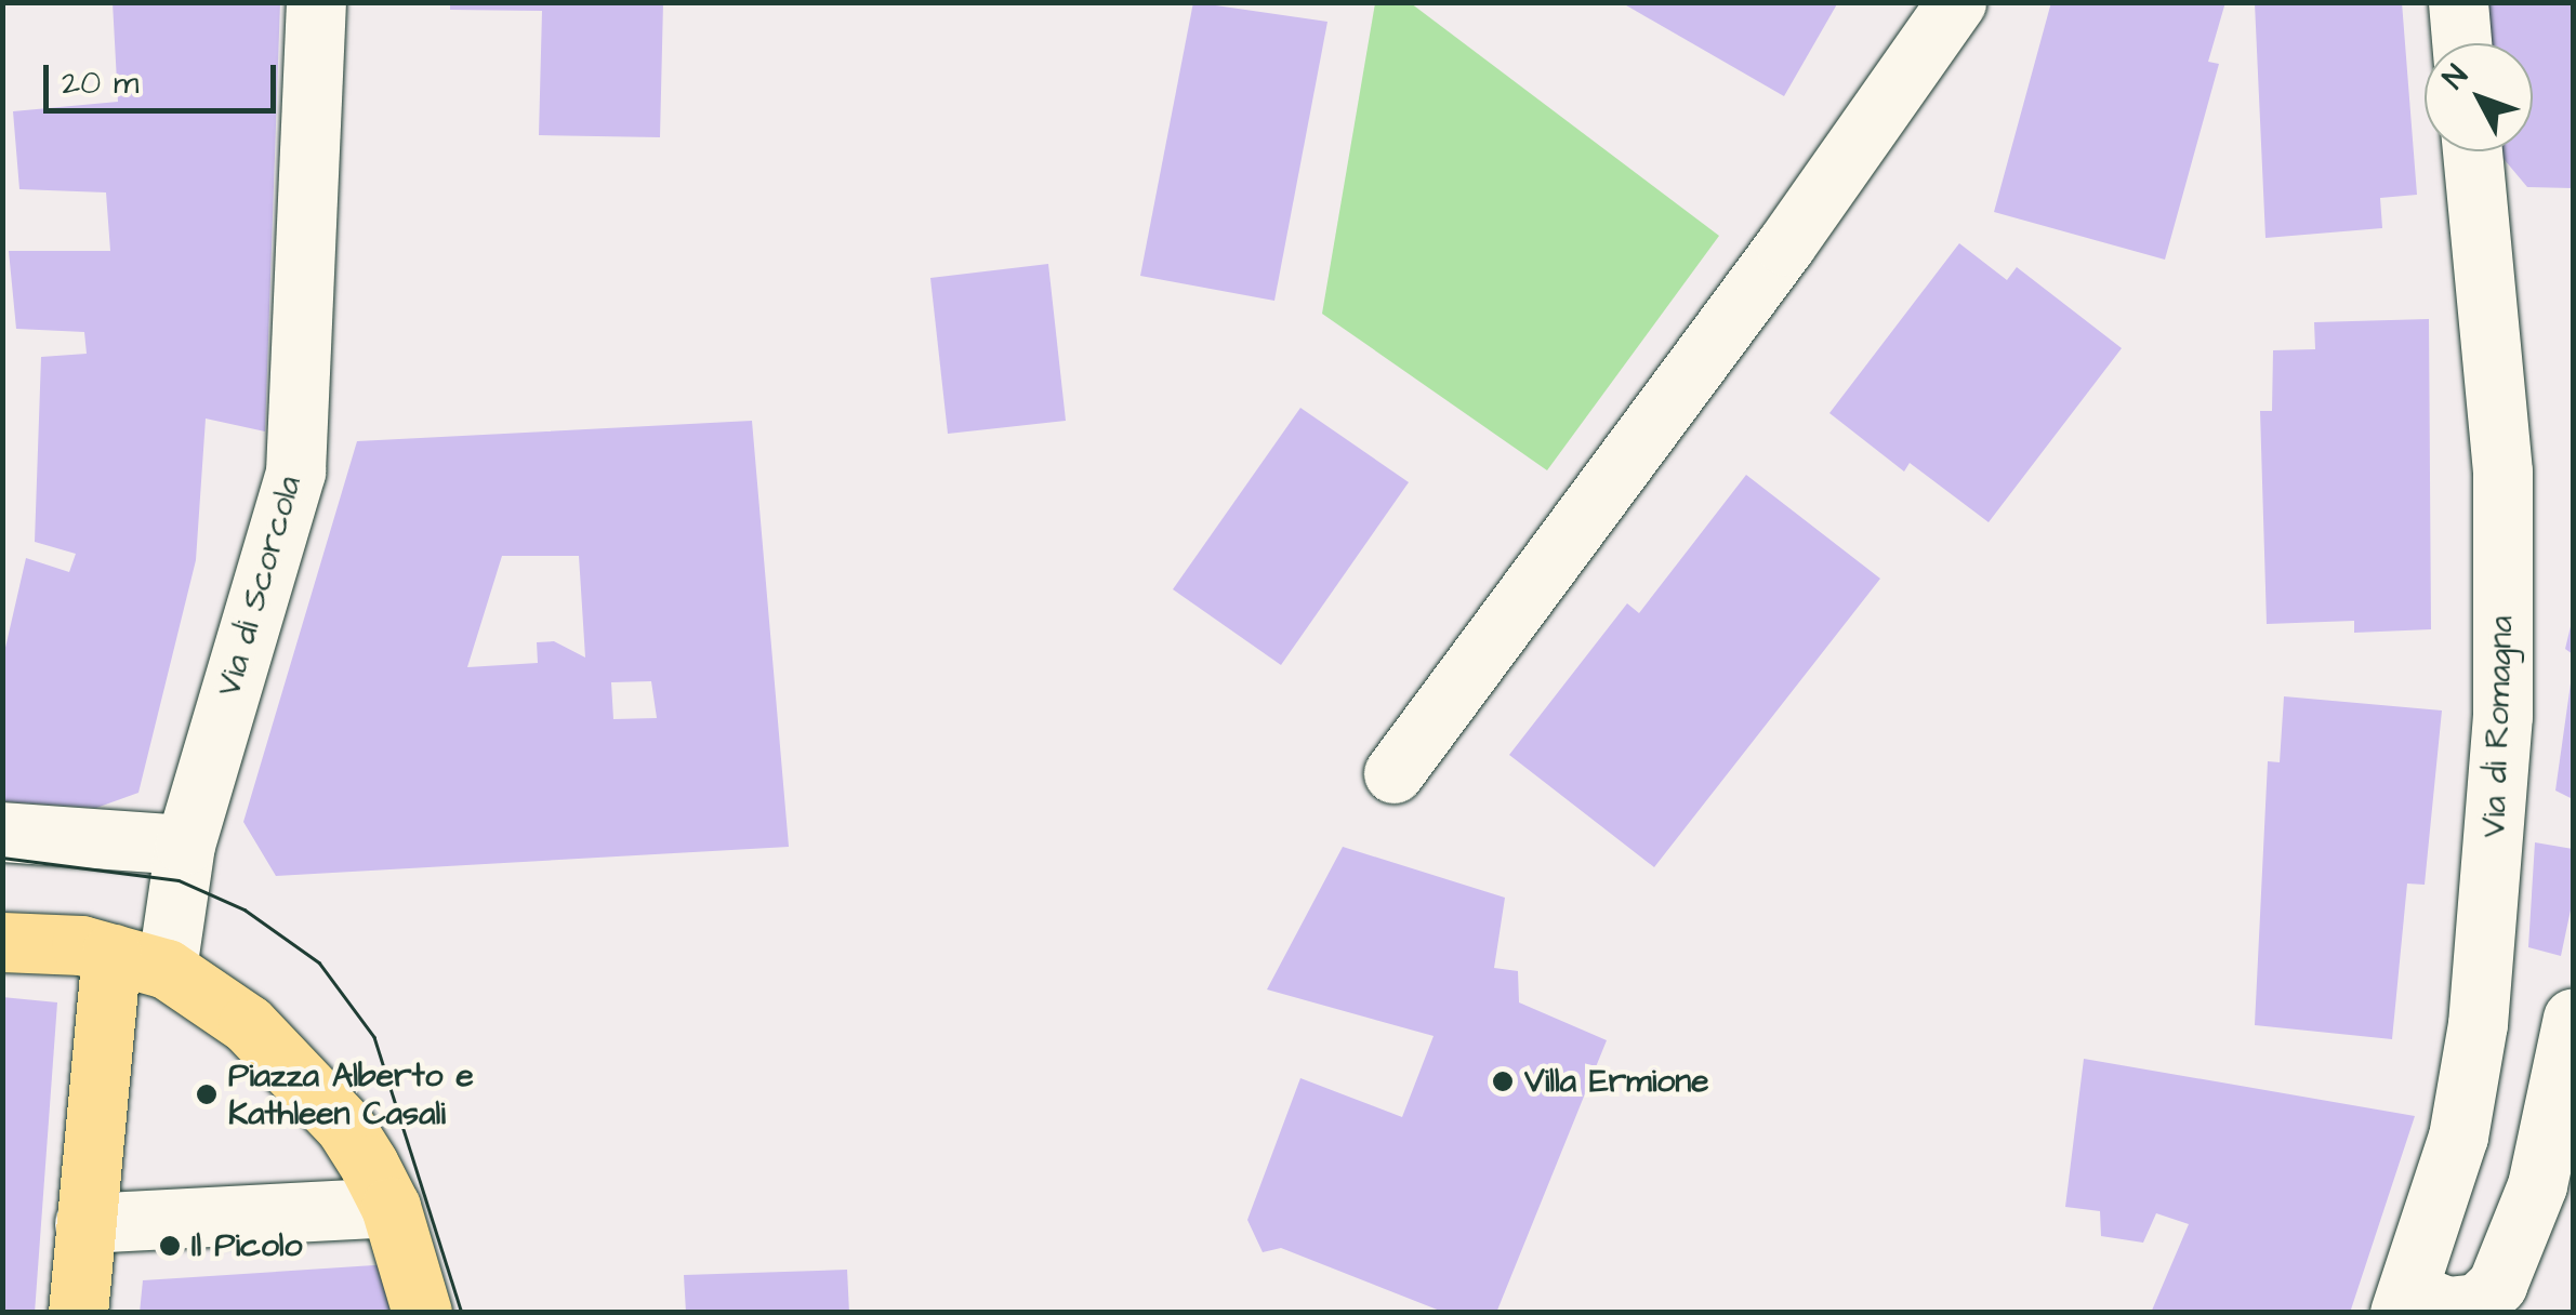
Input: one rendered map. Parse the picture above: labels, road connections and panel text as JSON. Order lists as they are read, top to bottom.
{
  "streets": {
    "street": ["Via di Scorcola", "Via di Romagna"]
  },
  "places": ["Villa Ermione", "Piazza Alberto e Kathleen Casali", "Il Picolo"],
  "scale_bar": "20 m",
  "north": "top left"
}
